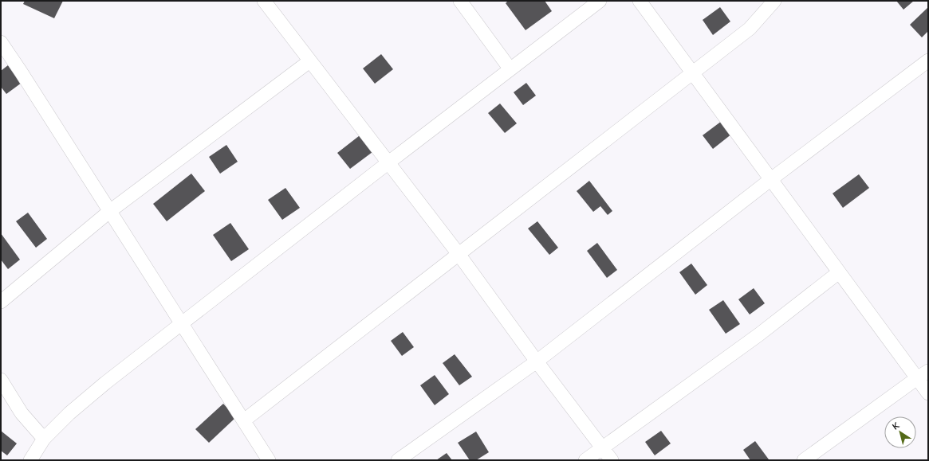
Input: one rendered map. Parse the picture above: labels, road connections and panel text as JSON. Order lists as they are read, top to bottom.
{
  "north": "top left"
}
